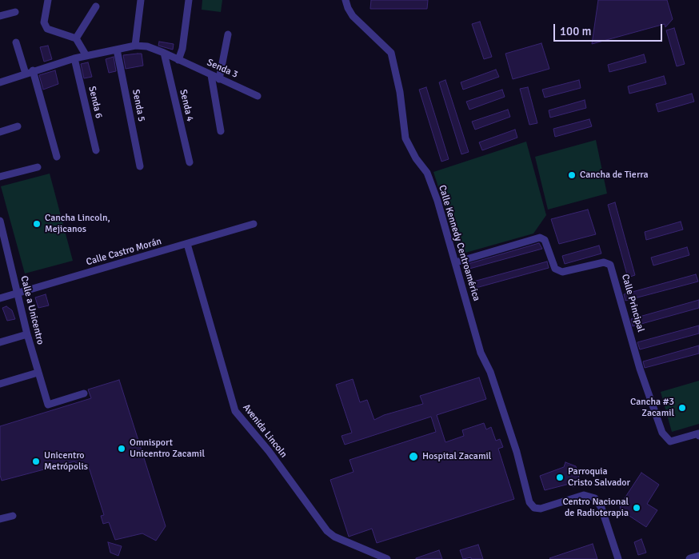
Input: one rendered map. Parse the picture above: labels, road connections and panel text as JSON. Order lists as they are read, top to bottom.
{
  "streets": {
    "street": [
      "Senda 3",
      "Senda 6",
      "Senda 5",
      "Senda 4",
      "Calle Kennedy Centroamérica",
      "Calle Castro Morán",
      "Calle Principal",
      "Calle a Unicentro",
      "Avenida Lincoln"
    ]
  },
  "crossings": [
    ["Calle Kennedy Centroamérica", "Calle Principal"],
    ["Calle Castro Morán", "Calle a Unicentro"],
    ["Calle Castro Morán", "Avenida Lincoln"]
  ],
  "places": [
    "Cancha de Tierra",
    "Cancha Lincoln, Mejicanos",
    "Cancha #3 Zacamil",
    "Omnisport Unicentro Zacamil",
    "Hospital Zacamil",
    "Unicentro Metrópolis",
    "Parroquia Cristo Salvador",
    "Centro Nacional de Radioterapia"
  ],
  "scale_bar": "100 m"
}
